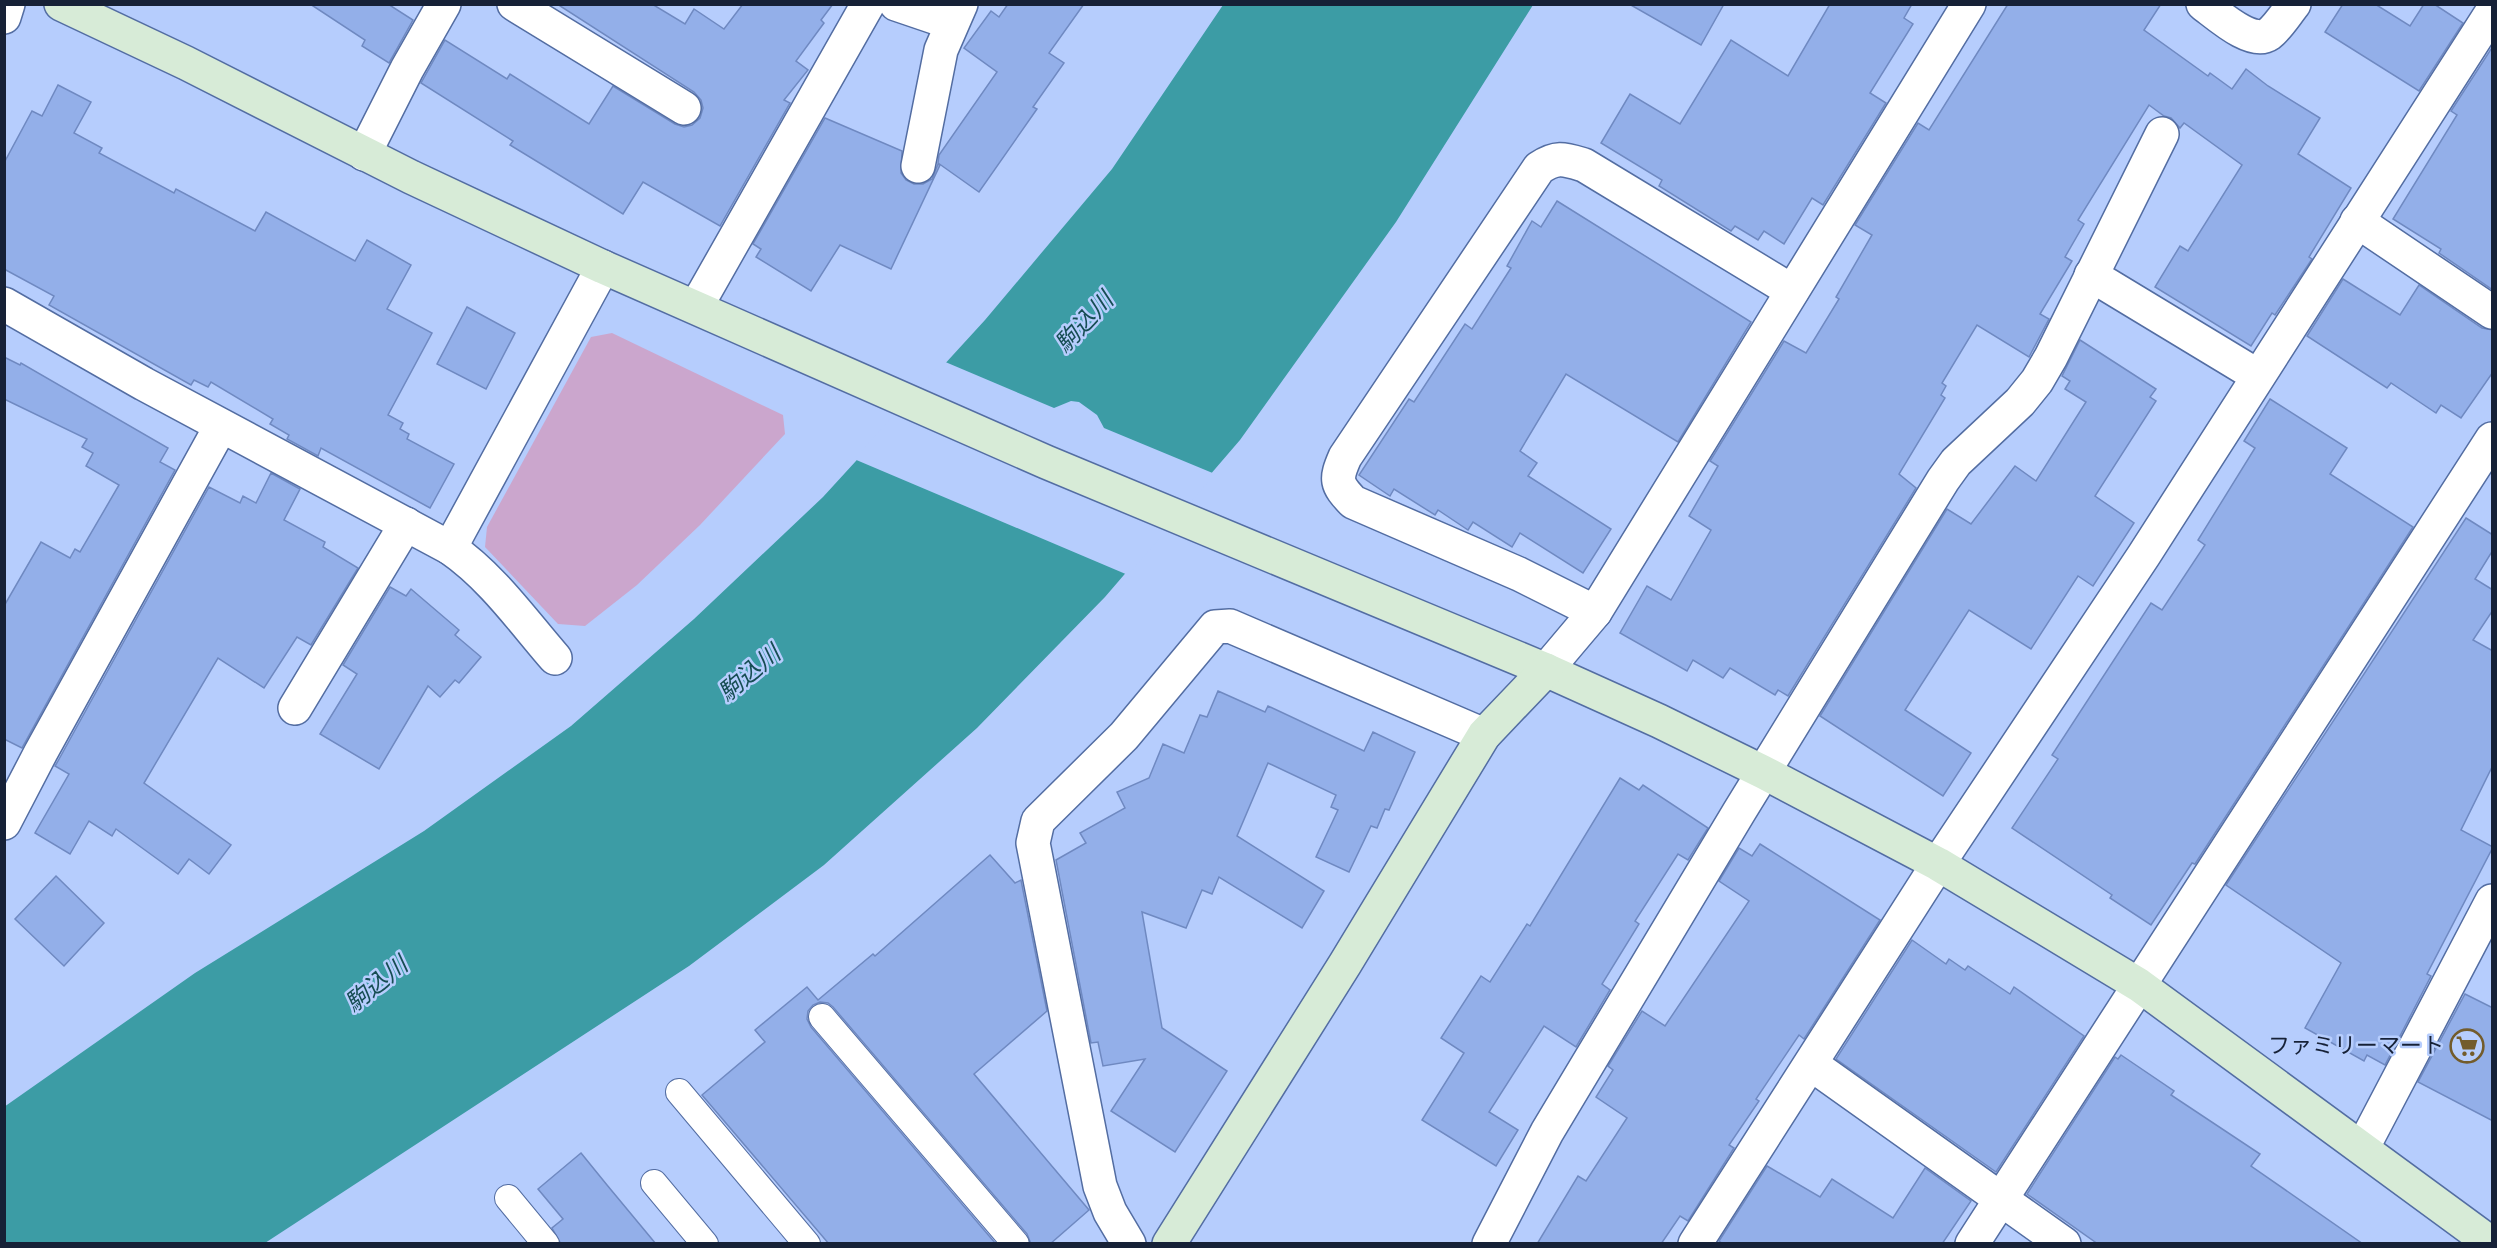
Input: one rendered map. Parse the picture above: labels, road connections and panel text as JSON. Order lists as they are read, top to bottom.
{
  "water": ["駒込川"],
  "places": {
    "supermarket": ["ファミリーマート"]
  }
}
